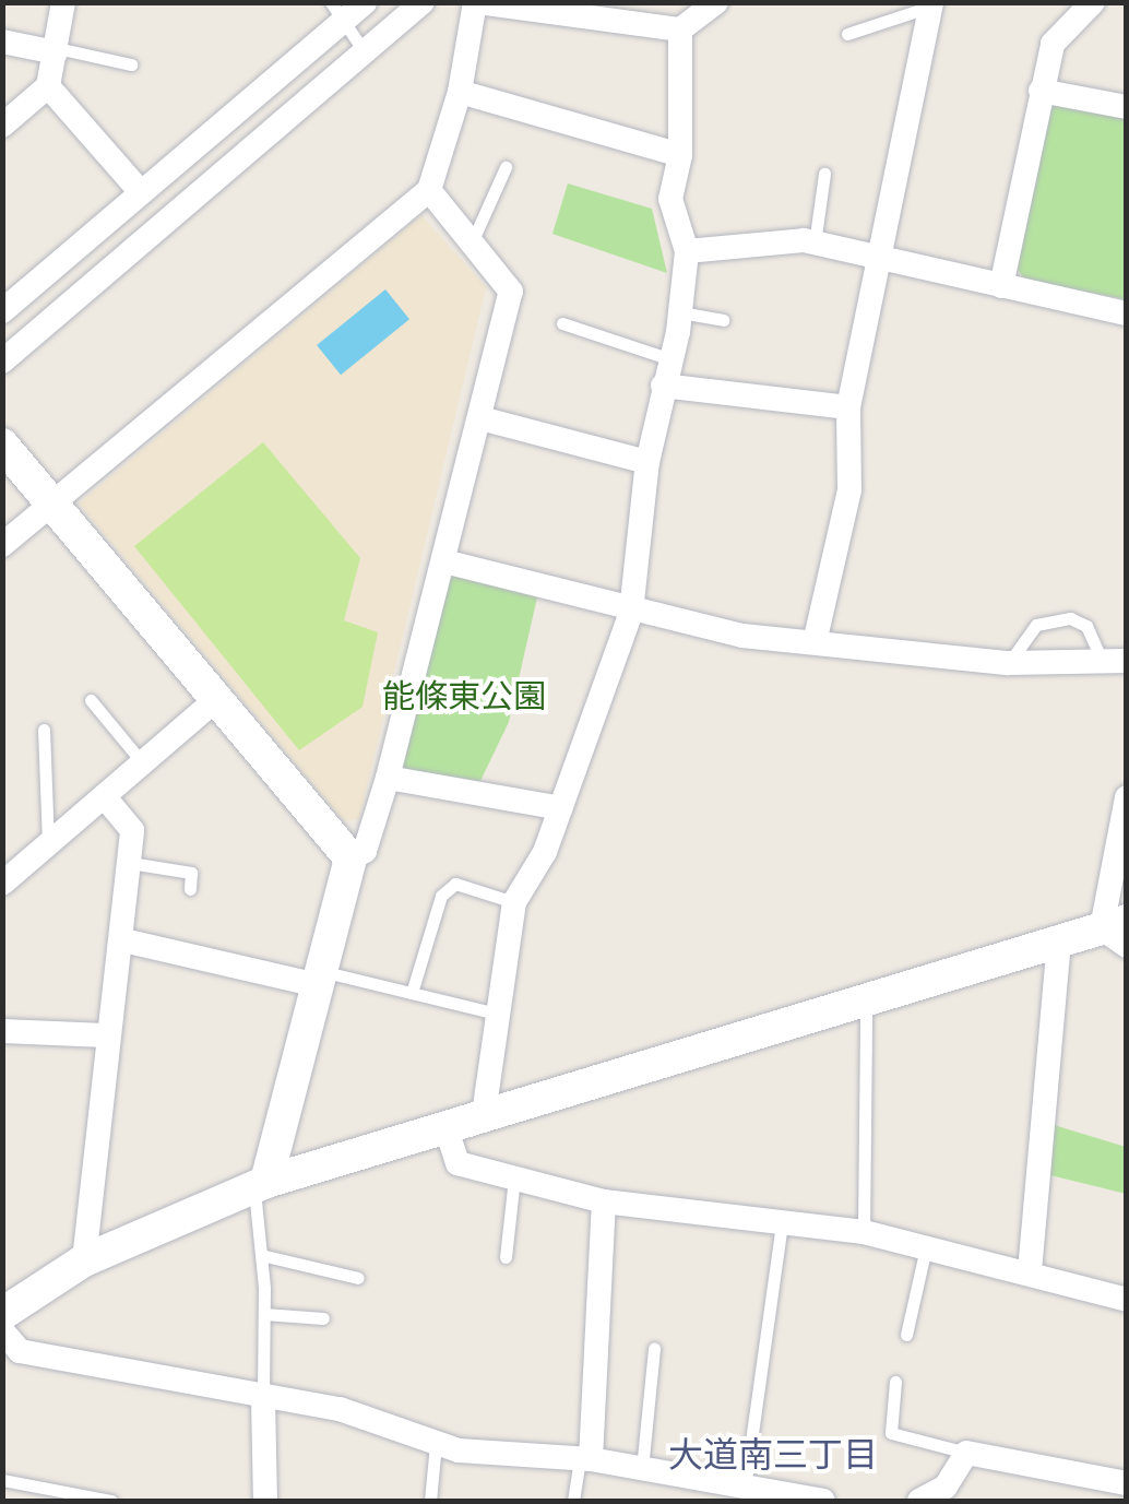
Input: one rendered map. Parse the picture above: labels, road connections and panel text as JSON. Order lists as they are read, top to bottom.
{
  "districts": ["大道南三丁目"],
  "parks": ["能條東公園"]
}
